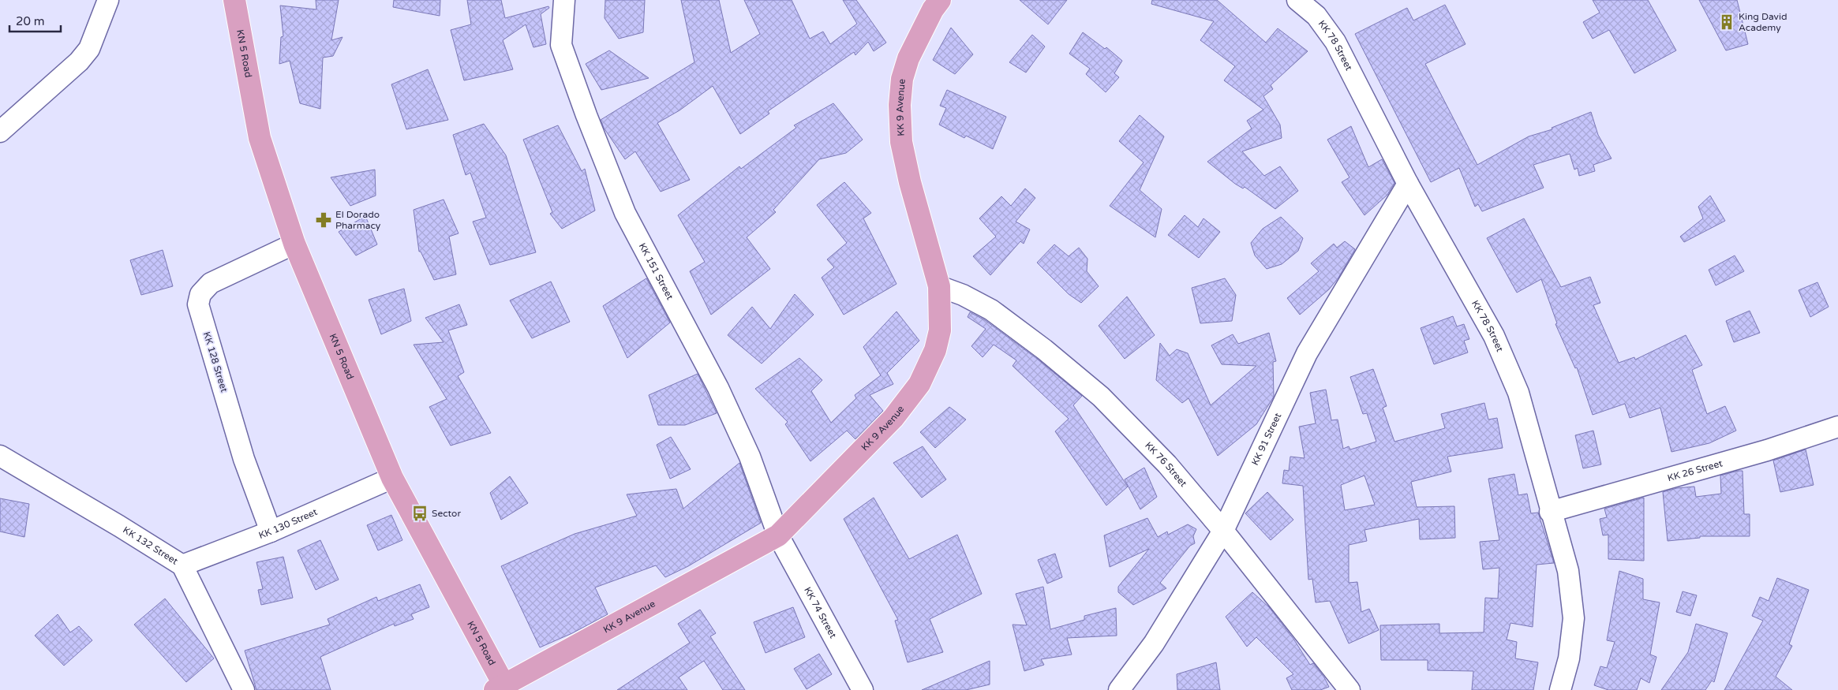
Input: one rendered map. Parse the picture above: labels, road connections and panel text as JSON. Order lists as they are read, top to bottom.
{
  "streets": {
    "main road": ["KN 5 Road", "KK 9 Avenue"],
    "street": [
      "KK 78 Street",
      "KK 151 Street",
      "KK 128 Street",
      "KK 91 Street",
      "KK 76 Street",
      "KK 26 Street",
      "KK 130 Street",
      "KK 132 Street",
      "KK 74 Street"
    ]
  },
  "crossings": [
    ["KK 78 Street", "KK 91 Street"],
    ["KK 78 Street", "KK 26 Street"],
    ["KN 5 Road", "KK 9 Avenue"],
    ["KN 5 Road", "KK 128 Street"],
    ["KN 5 Road", "KK 130 Street"],
    ["KK 9 Avenue", "KK 151 Street"],
    ["KK 9 Avenue", "KK 76 Street"],
    ["KK 9 Avenue", "KK 74 Street"],
    ["KK 151 Street", "KK 74 Street"],
    ["KK 128 Street", "KK 130 Street"],
    ["KK 91 Street", "KK 76 Street"],
    ["KK 130 Street", "KK 132 Street"]
  ],
  "places": {
    "building": ["King David Academy"],
    "pharmacy": ["El Dorado Pharmacy"],
    "bus stop": ["Sector"]
  },
  "scale_bar": "20 m"
}
